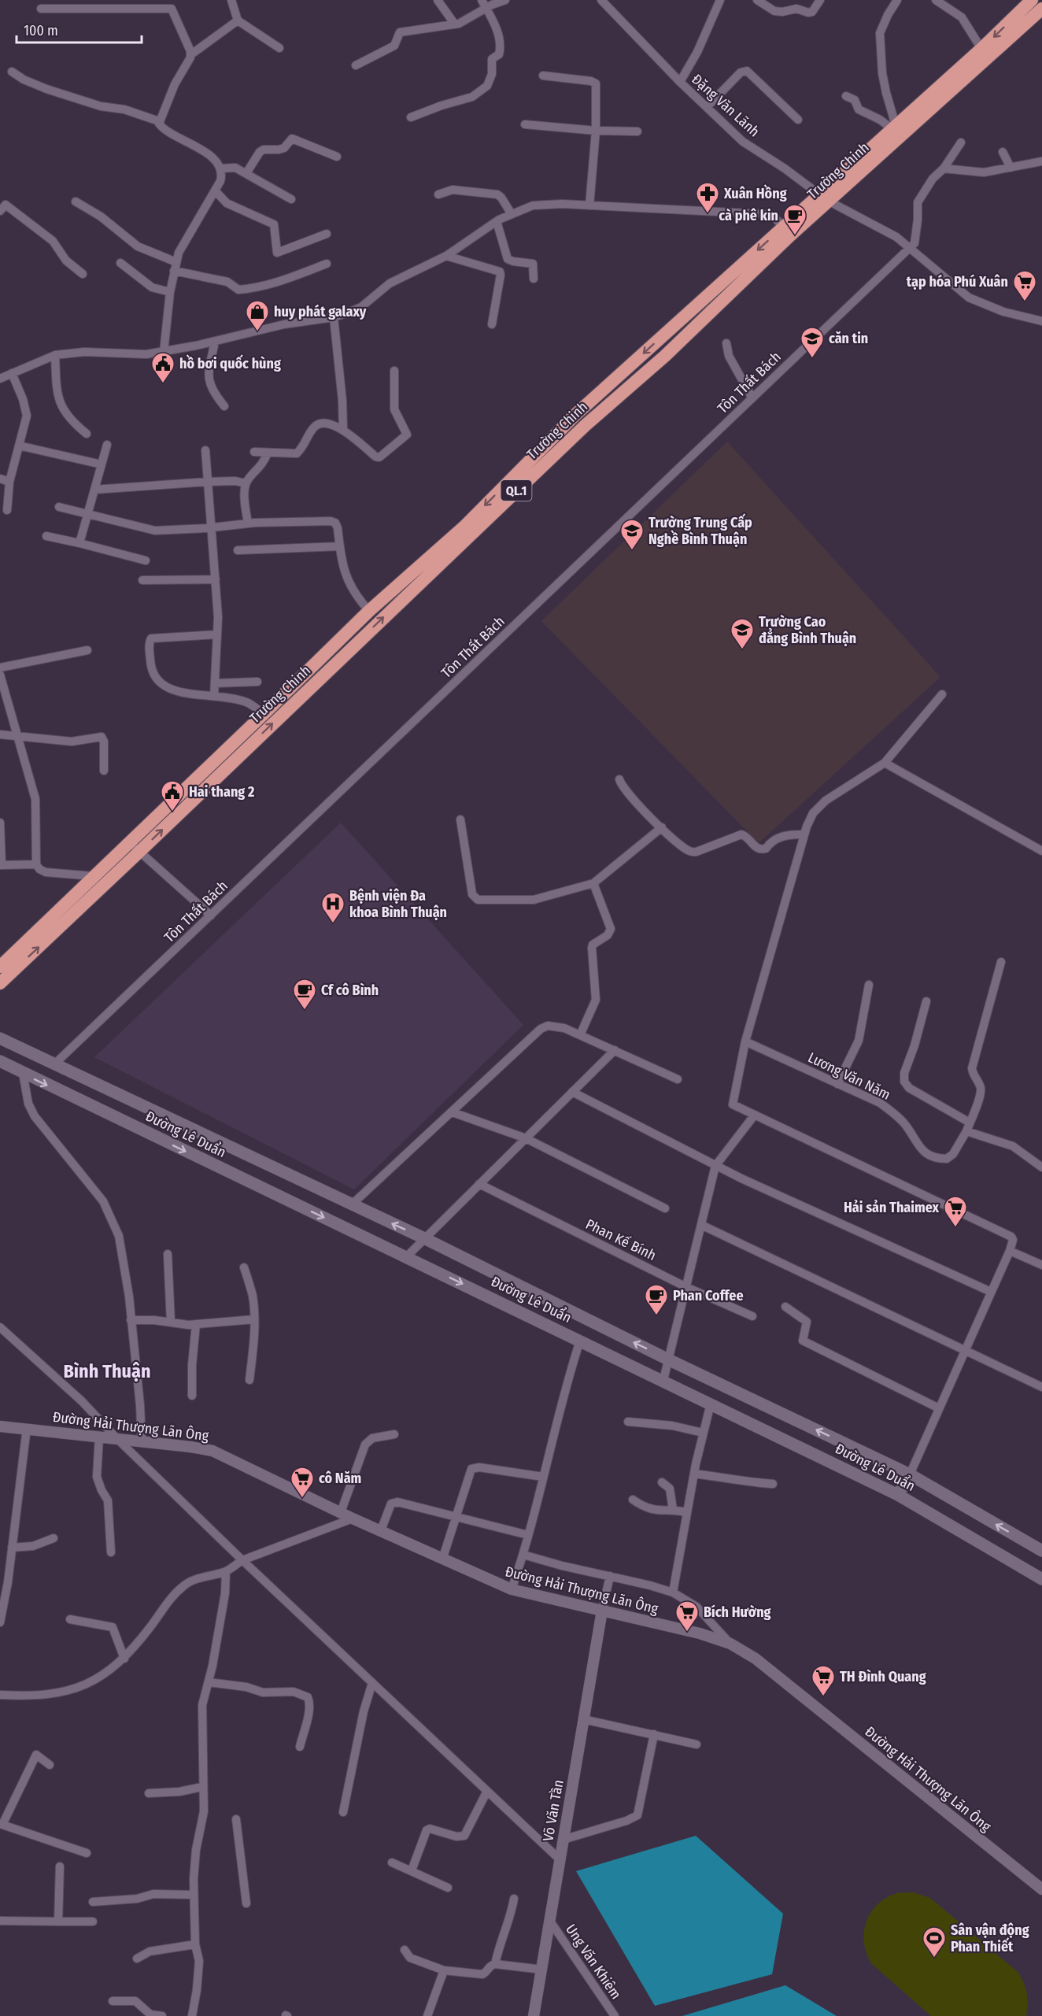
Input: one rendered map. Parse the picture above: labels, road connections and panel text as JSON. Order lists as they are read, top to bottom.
{
  "streets": {
    "highway": ["Trường Chinh", "QL.1"],
    "main road": ["Đường Lê Duẩn"],
    "street": [
      "Đặng Văn Lãnh",
      "Tôn Thất Bách",
      "Lương Văn Năm",
      "Phan Kế Bính",
      "Đường Hải Thượng Lãn Ông",
      "Võ Văn Tần",
      "Ung Văn Khiêm"
    ]
  },
  "crossings": [
    ["Đặng Văn Lãnh", "Trường Chinh"],
    ["Đặng Văn Lãnh", "Tôn Thất Bách"],
    ["Tôn Thất Bách", "Đường Lê Duẩn"],
    ["Đường Hải Thượng Lãn Ông", "Võ Văn Tần"],
    ["Võ Văn Tần", "Ung Văn Khiêm"]
  ],
  "districts": ["Bình Thuận"],
  "places": {
    "pharmacy": ["Xuân Hồng"],
    "cafe": ["cà phê kin", "Cf cô Bình", "Phan Coffee"],
    "supermarket": [
      "tạp hóa Phú Xuân",
      "Hải sản Thaimex",
      "cô Năm",
      "Bích Hường",
      "TH Đình Quang"
    ],
    "shop": ["huy phát galaxy"],
    "school or university": ["căn tin", "Trường Trung Cấp Nghề Bình Thuận", "Trường Cao đẳng Bình Thuận"],
    "public building": ["hồ bơi quốc hùng", "Hai thang 2"],
    "hospital": ["Bệnh viện Đa khoa Bình Thuận"],
    "sports": ["Sân vận động Phan Thiết"]
  },
  "scale_bar": "100 m"
}
